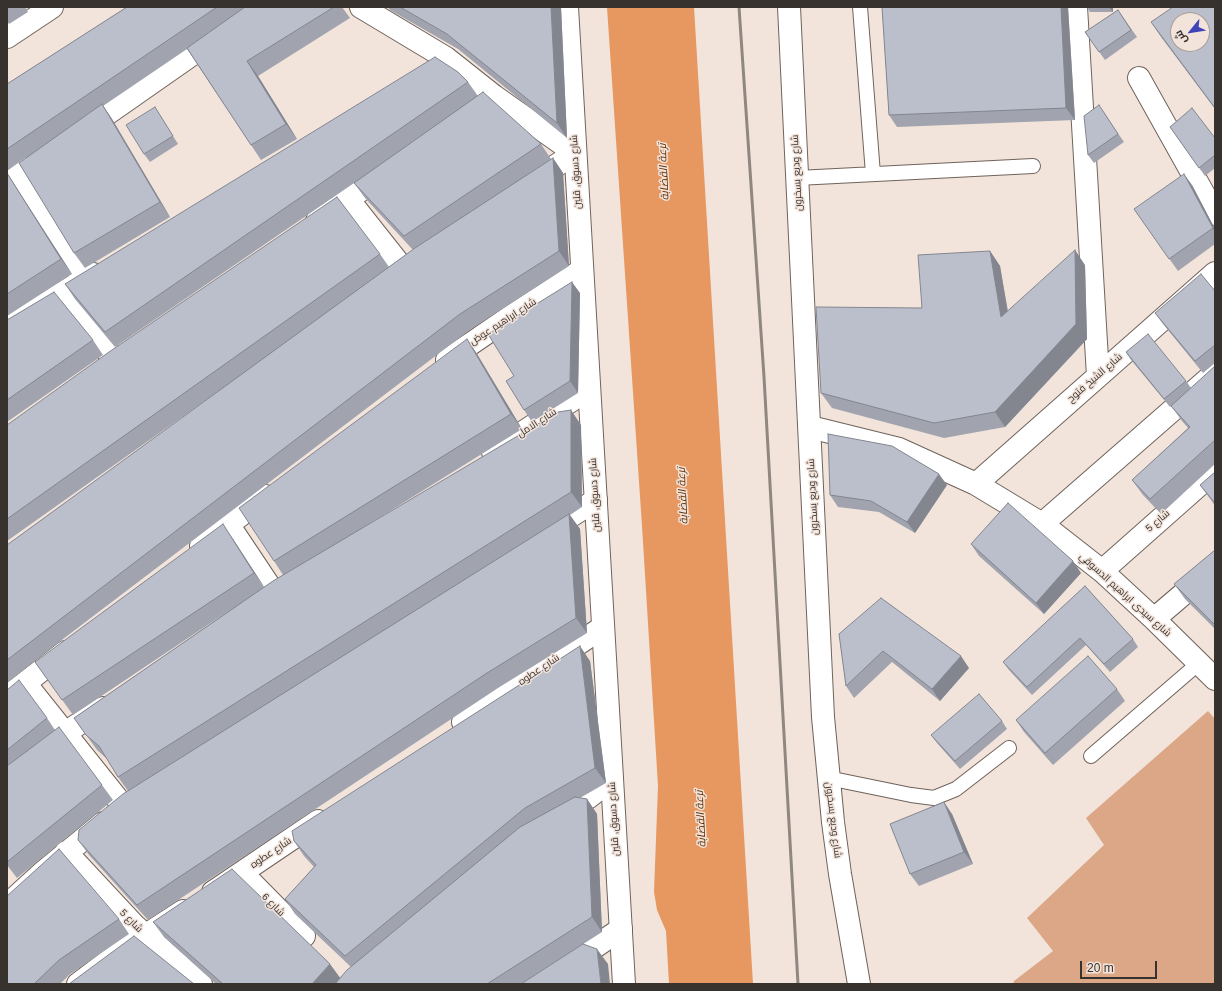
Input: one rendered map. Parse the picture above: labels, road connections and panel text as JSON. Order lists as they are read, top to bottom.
{
  "streets": {
    "street": [
      "شارع دسوق, قلين",
      "شارع وديع بسخرون",
      "شارع ابراهيم عوض",
      "شارع الشيخ فتوح",
      "شارع الامل",
      "شارع 5",
      "شارع سيدى ابراهيم الدسوقي",
      "شارع عطوه",
      "شارع 6"
    ]
  },
  "crossings": [
    ["شارع دسوق, قلين", "شارع ابراهيم عوض"],
    ["شارع دسوق, قلين", "شارع الامل"],
    ["شارع دسوق, قلين", "شارع عطوه"],
    ["شارع وديع بسخرون", "شارع سيدى ابراهيم الدسوقي"],
    ["شارع الشيخ فتوح", "شارع سيدى ابراهيم الدسوقي"],
    ["شارع 5", "شارع سيدى ابراهيم الدسوقي"],
    ["شارع 5", "شارع عطوه"],
    ["شارع عطوه", "شارع 6"]
  ],
  "water": ["ترعة القضابة"],
  "scale_bar": "20 m",
  "north": "bottom left"
}
